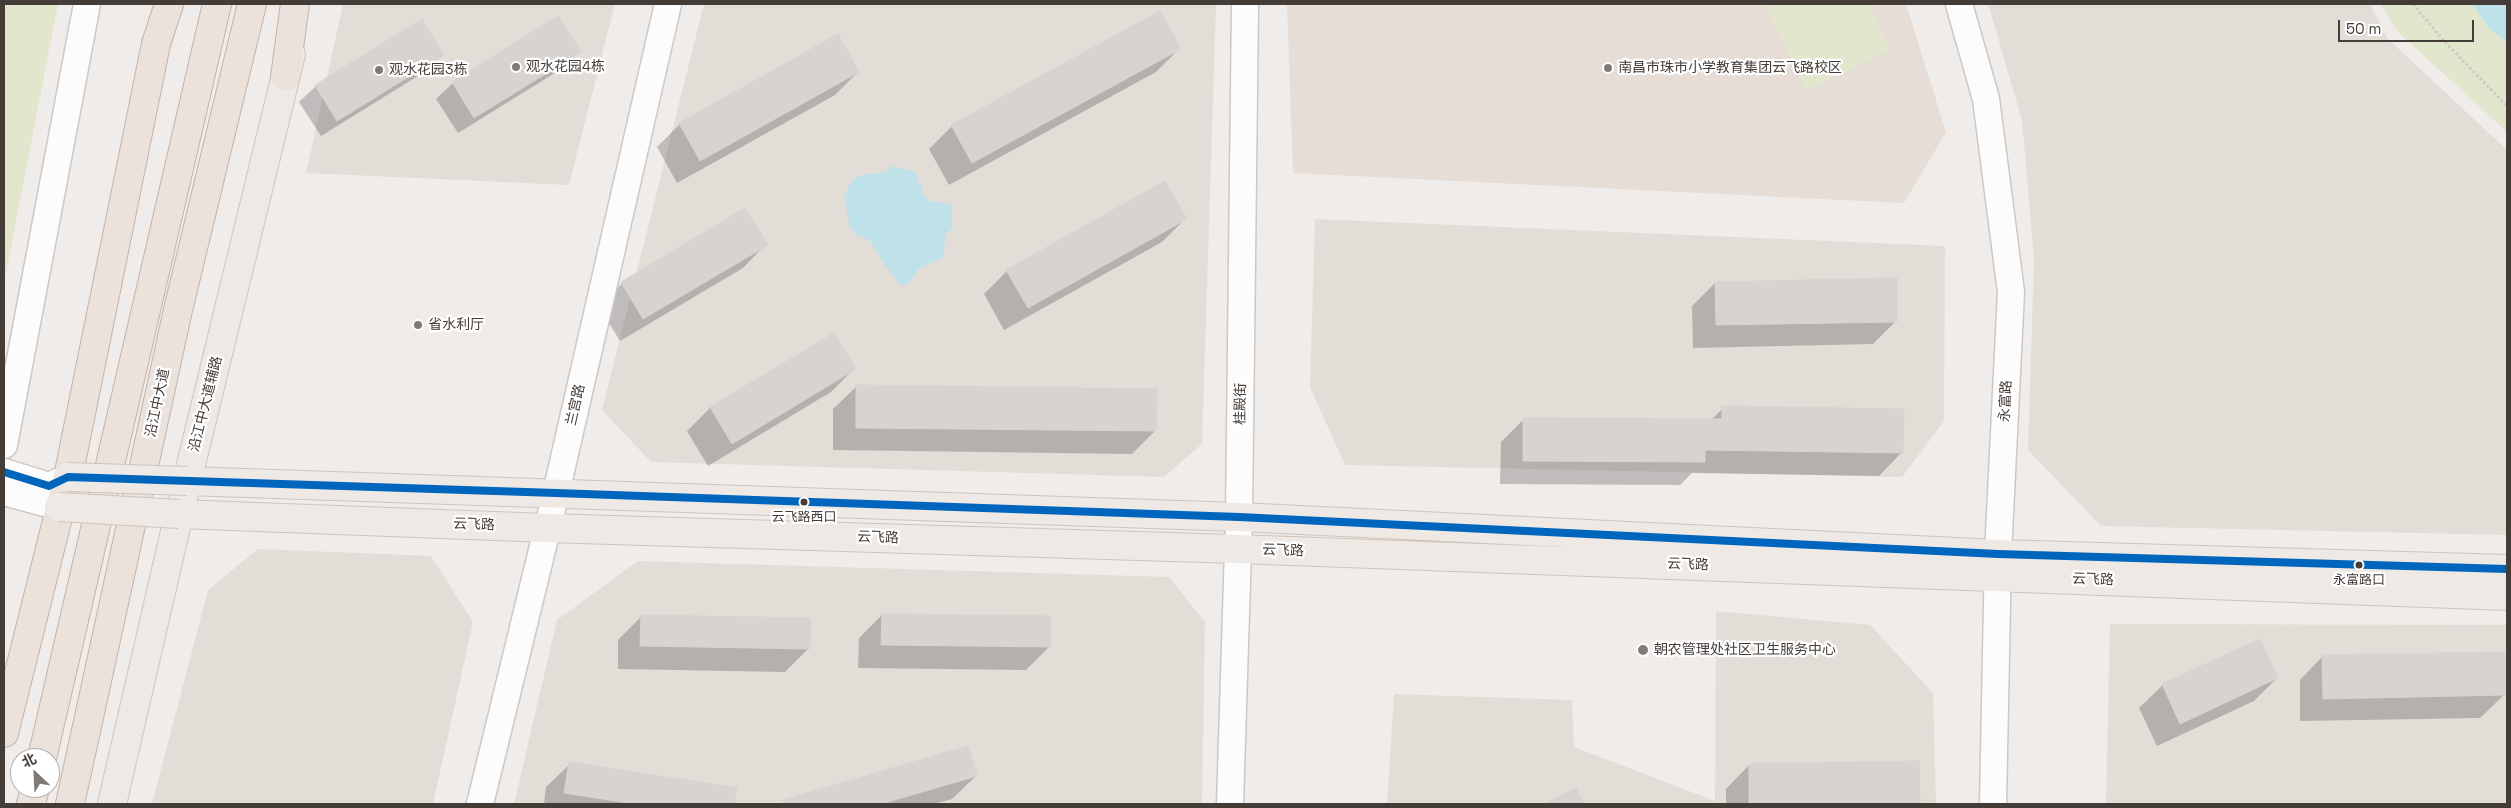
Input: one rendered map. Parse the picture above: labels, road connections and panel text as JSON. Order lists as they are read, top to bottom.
{
  "streets": {
    "highway": ["沿江中大道"],
    "main road": ["沿江中大道辅路", "云飞路"],
    "street": ["永富路", "桂殿街", "兰宫路"]
  },
  "crossings": [
    ["永富路", "云飞路"],
    ["沿江中大道辅路", "云飞路"],
    ["桂殿街", "云飞路"],
    ["兰宫路", "云飞路"]
  ],
  "places": [
    "观水花园4栋",
    "南昌市珠市小学教育集团云飞路校区",
    "观水花园3栋",
    "省水利厅",
    "云飞路西口",
    "永富路口",
    "朝农管理处社区卫生服务中心"
  ],
  "scale_bar": "50 m",
  "north": "top left"
}
